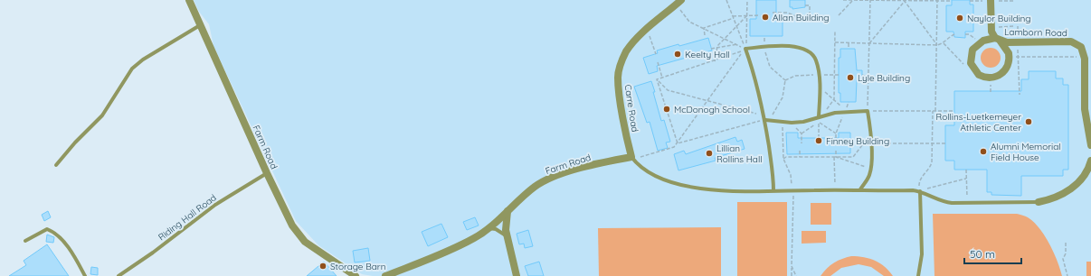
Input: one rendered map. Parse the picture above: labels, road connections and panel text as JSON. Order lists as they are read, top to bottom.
{
  "streets": {
    "street": ["Lamborn Road", "Carre Road", "Farm Road"],
    "lane": ["Riding Hall Road"]
  },
  "crossings": [
    ["Carre Road", "Farm Road"],
    ["Farm Road", "Riding Hall Road"]
  ],
  "places": [
    "Allan Building",
    "Naylor Building",
    "Keelty Hall",
    "Lyle Building",
    "McDonogh School",
    "Rollins-Luetkemeyer Athletic Center",
    "Finney Building",
    "Alumni Memorial Field House",
    "Lillian Rollins Hall",
    "Storage Barn"
  ],
  "scale_bar": "50 m"
}
